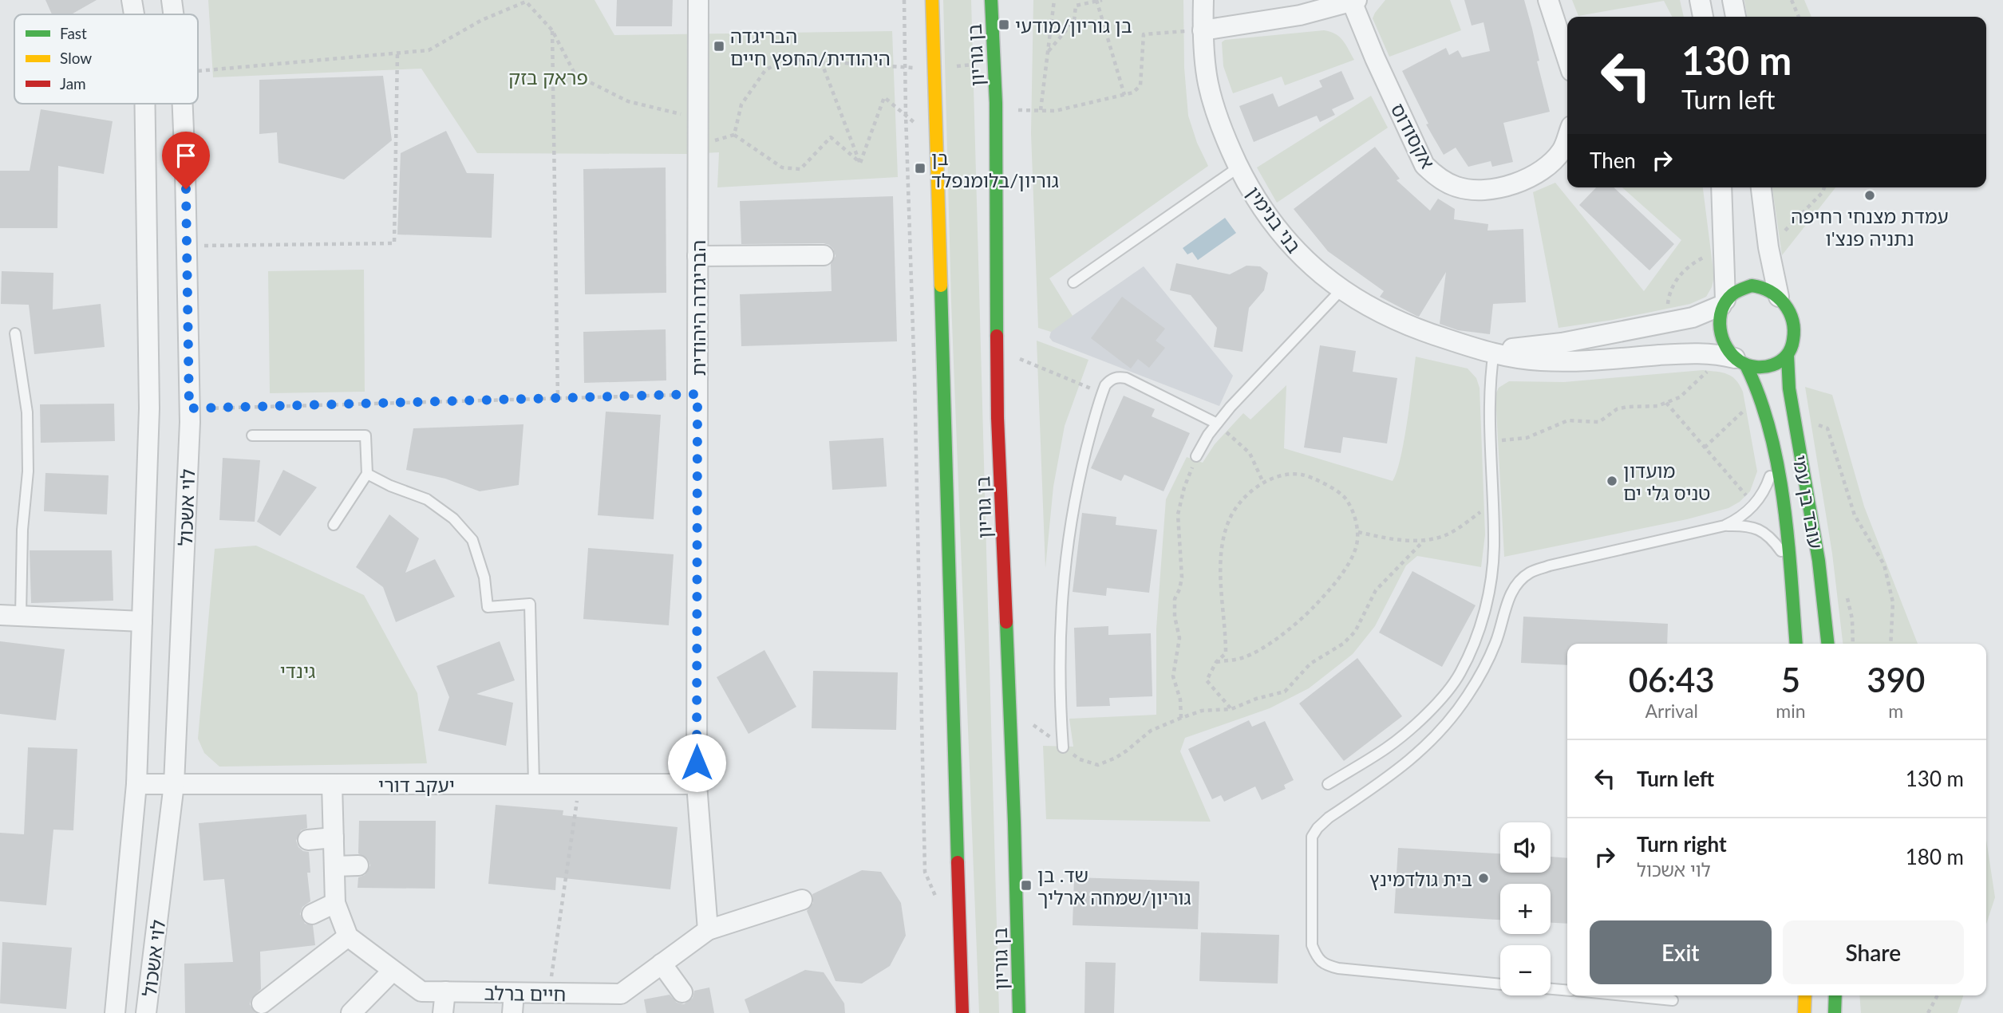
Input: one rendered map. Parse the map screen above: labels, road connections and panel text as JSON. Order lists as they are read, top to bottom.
{
  "streets": {
    "main road": ["בן גוריון", "עובד בן עמי"],
    "street": [
      "אקסודוס",
      "בני בנימין",
      "הבריגדה היהודית",
      "לוי אשכול",
      "יעקב דורי",
      "חיים ברלב"
    ]
  },
  "crossings": [
    ["אקסודוס", "בני בנימין"],
    ["בני בנימין", "עובד בן עמי"],
    ["הבריגדה היהודית", "יעקב דורי"],
    ["לוי אשכול", "יעקב דורי"]
  ],
  "parks": ["פראק בזק", "גינדי"],
  "places": {
    "transit": [
      "בן גוריון/מודעי",
      "הבריגדה היהודית/החפץ חיים",
      "בן גוריון/בלומנפלד",
      "שד. בן גוריון/שמחה ארליך"
    ],
    "other": ["עמדת מצנחי רחיפה נתניה פנצ'ו", "מועדון טניס גלי ים", "בית גולדמינץ"]
  },
  "legend": ["Fast", "Slow", "Jam"],
  "page": {
    "turn": ["130 m", "Turn left"],
    "then": "Then",
    "eta": [
      "06:43",
      "Arrival",
      "5",
      "min",
      "390",
      "m"
    ],
    "list": [
      {
        "name": "Turn left",
        "value": "130 m"
      },
      {
        "name": "Turn right",
        "note": "לוי אשכול",
        "value": "180 m"
      }
    ],
    "map_buttons": ["+", "−"],
    "buttons": ["Exit", "Share"]
  }
}
